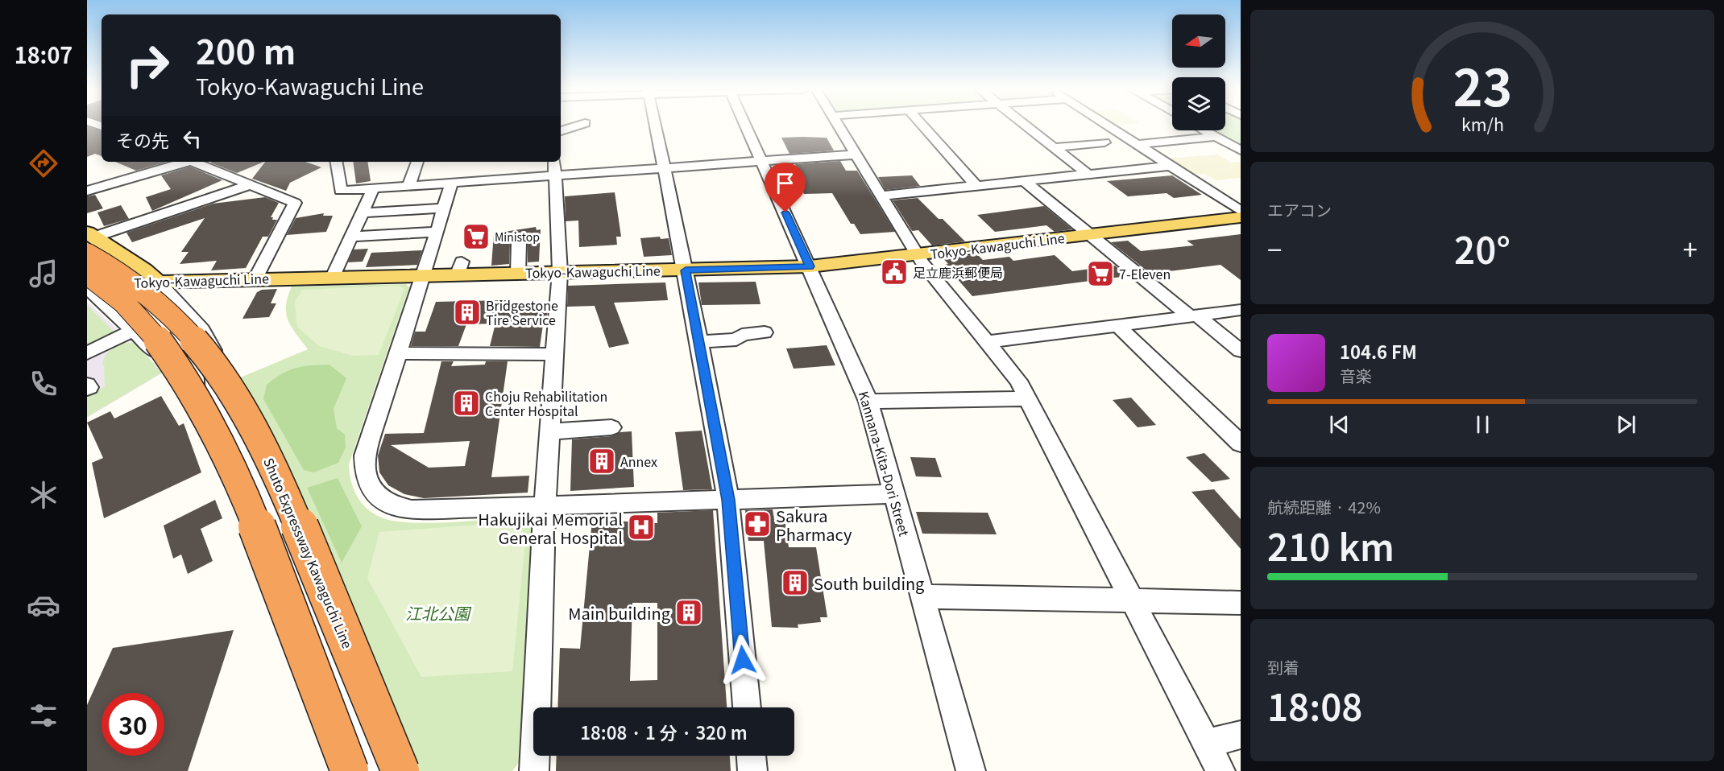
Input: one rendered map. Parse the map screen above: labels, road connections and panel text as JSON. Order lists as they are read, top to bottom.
{
  "streets": {
    "highway": ["Shuto Expressway Kawaguchi Line"],
    "main road": ["Tokyo-Kawaguchi Line"],
    "street": ["Kannana-Kita-Dori Street"]
  },
  "crossings": [
    ["Tokyo-Kawaguchi Line", "Kannana-Kita-Dori Street"]
  ],
  "parks": ["江北公園"],
  "places": {
    "supermarket": ["Ministop", "7-Eleven"],
    "public building": ["足立鹿浜郵便局"],
    "building": [
      "Bridgestone Tire Service",
      "Choju Rehabilitation Center Hospital",
      "Annex",
      "South building",
      "Main building"
    ],
    "pharmacy": ["Sakura Pharmacy"],
    "hospital": ["Hakujikai Memorial General Hospital"]
  },
  "north": "left",
  "page": {
    "tabs": "18:07",
    "turn": ["200 m", "Tokyo-Kawaguchi Line"],
    "then": "その先",
    "tile": [
      "エアコン",
      ["航続距離 · 42%", "210 km"],
      ["到着", "18:08"]
    ],
    "heat": ["−", "20°", "+"],
    "song": ["104.6 FM", "音楽"],
    "limit": "30",
    "trip": "18:08 · 1 分 · 320 m",
    "gauge": ["23", "km/h"]
  }
}
